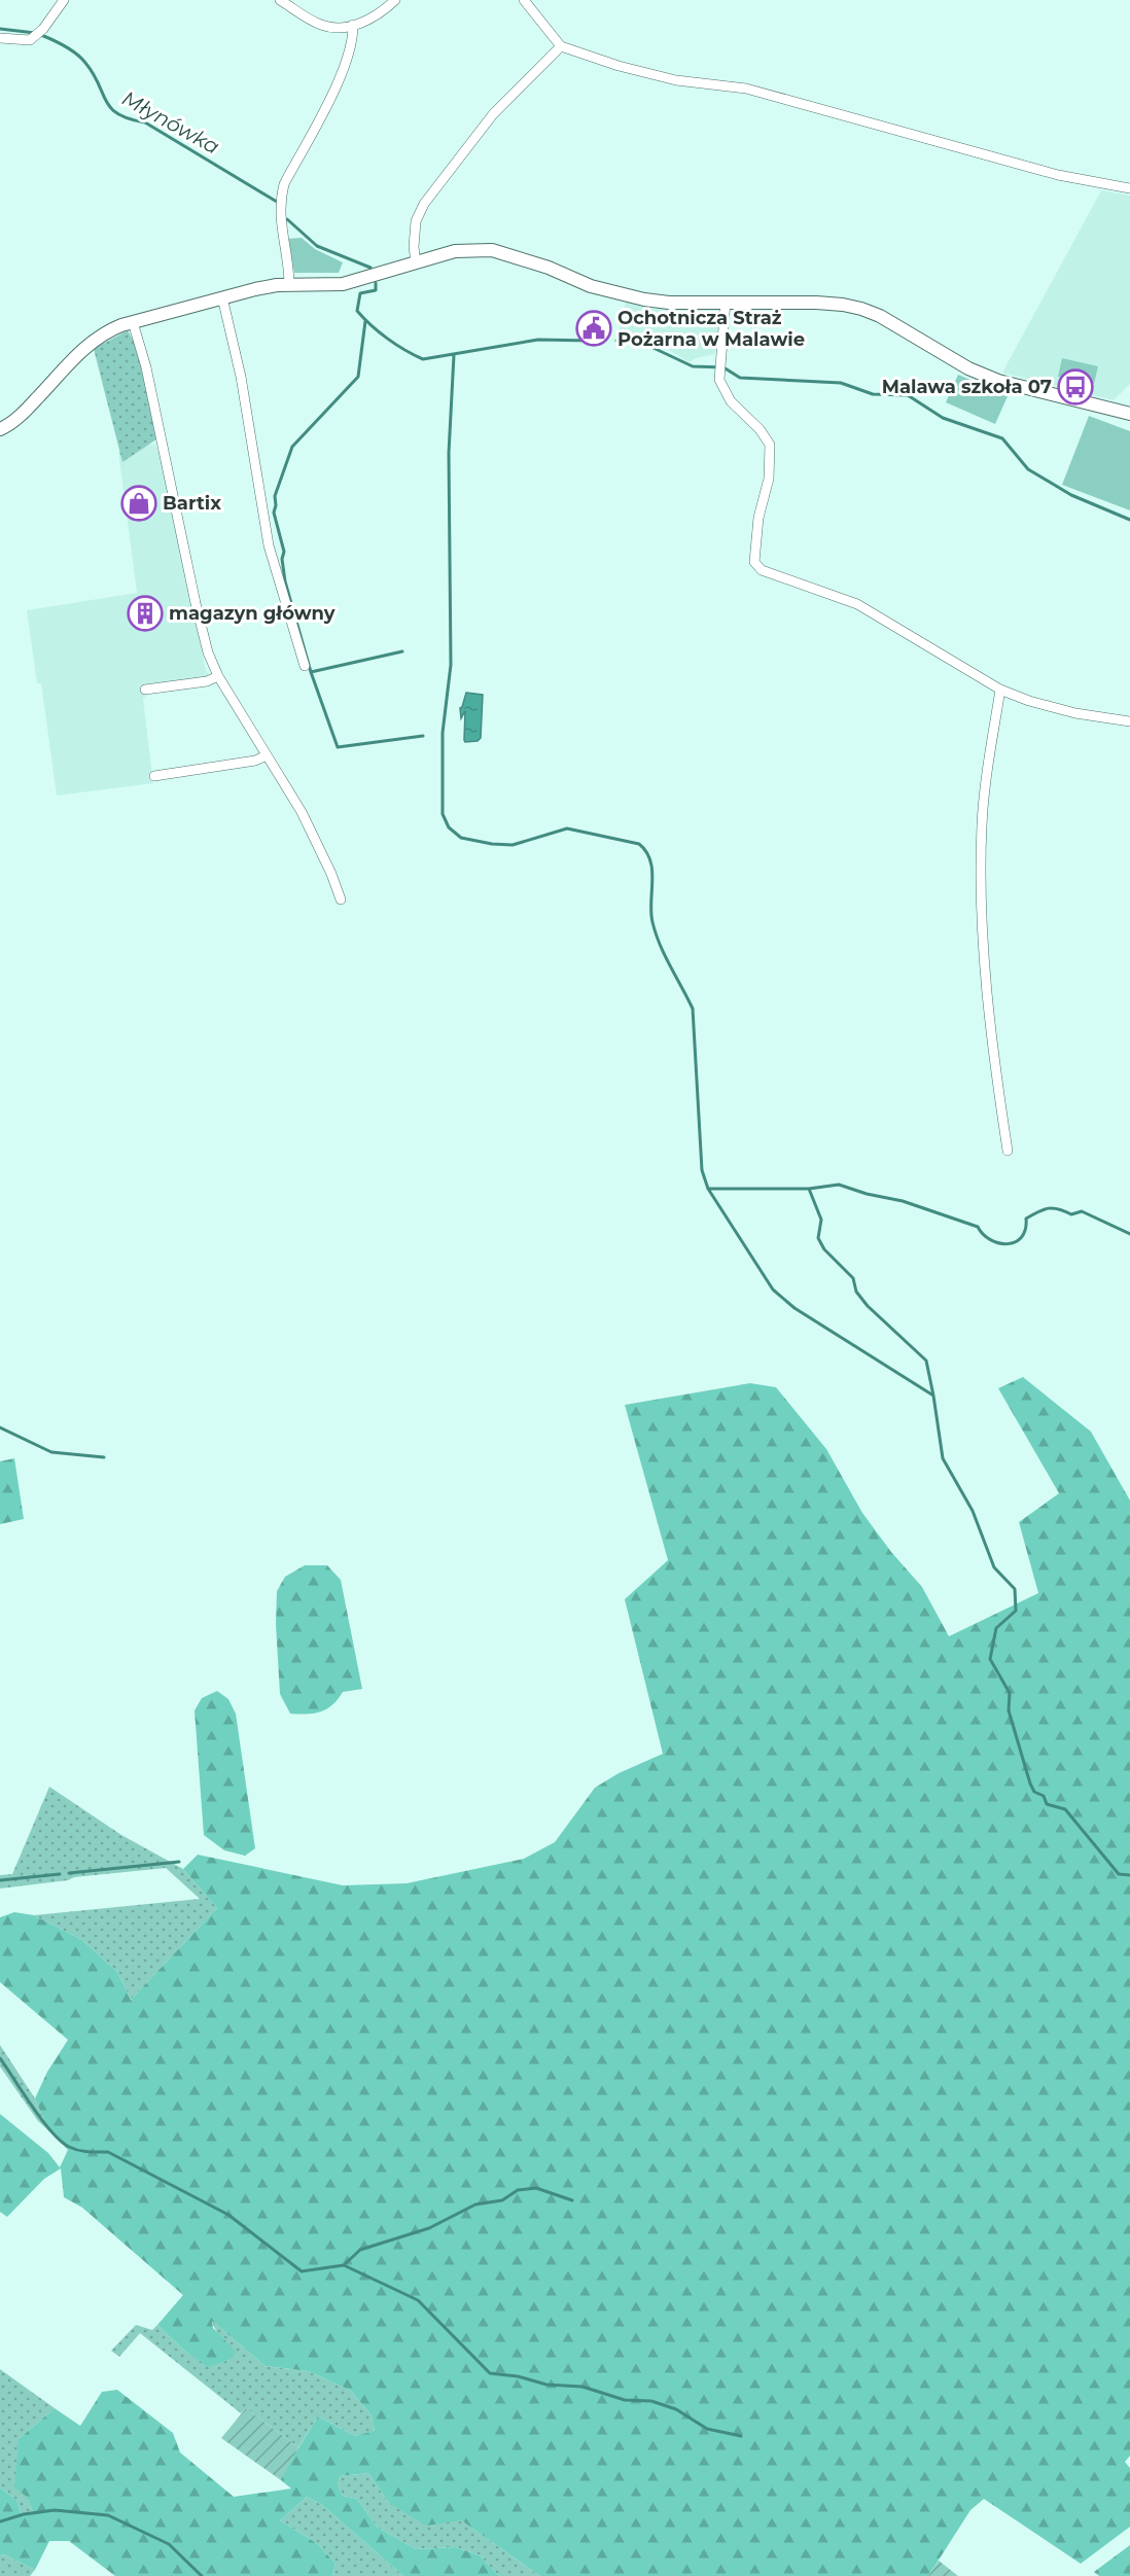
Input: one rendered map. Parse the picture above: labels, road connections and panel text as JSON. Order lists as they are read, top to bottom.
{
  "water": ["Młynówka"],
  "places": {
    "public building": ["Ochotnicza Straż Pożarna w Malawie"],
    "bus stop": ["Malawa szkoła 07"],
    "shop": ["Bartix"],
    "building": ["magazyn główny"]
  }
}
